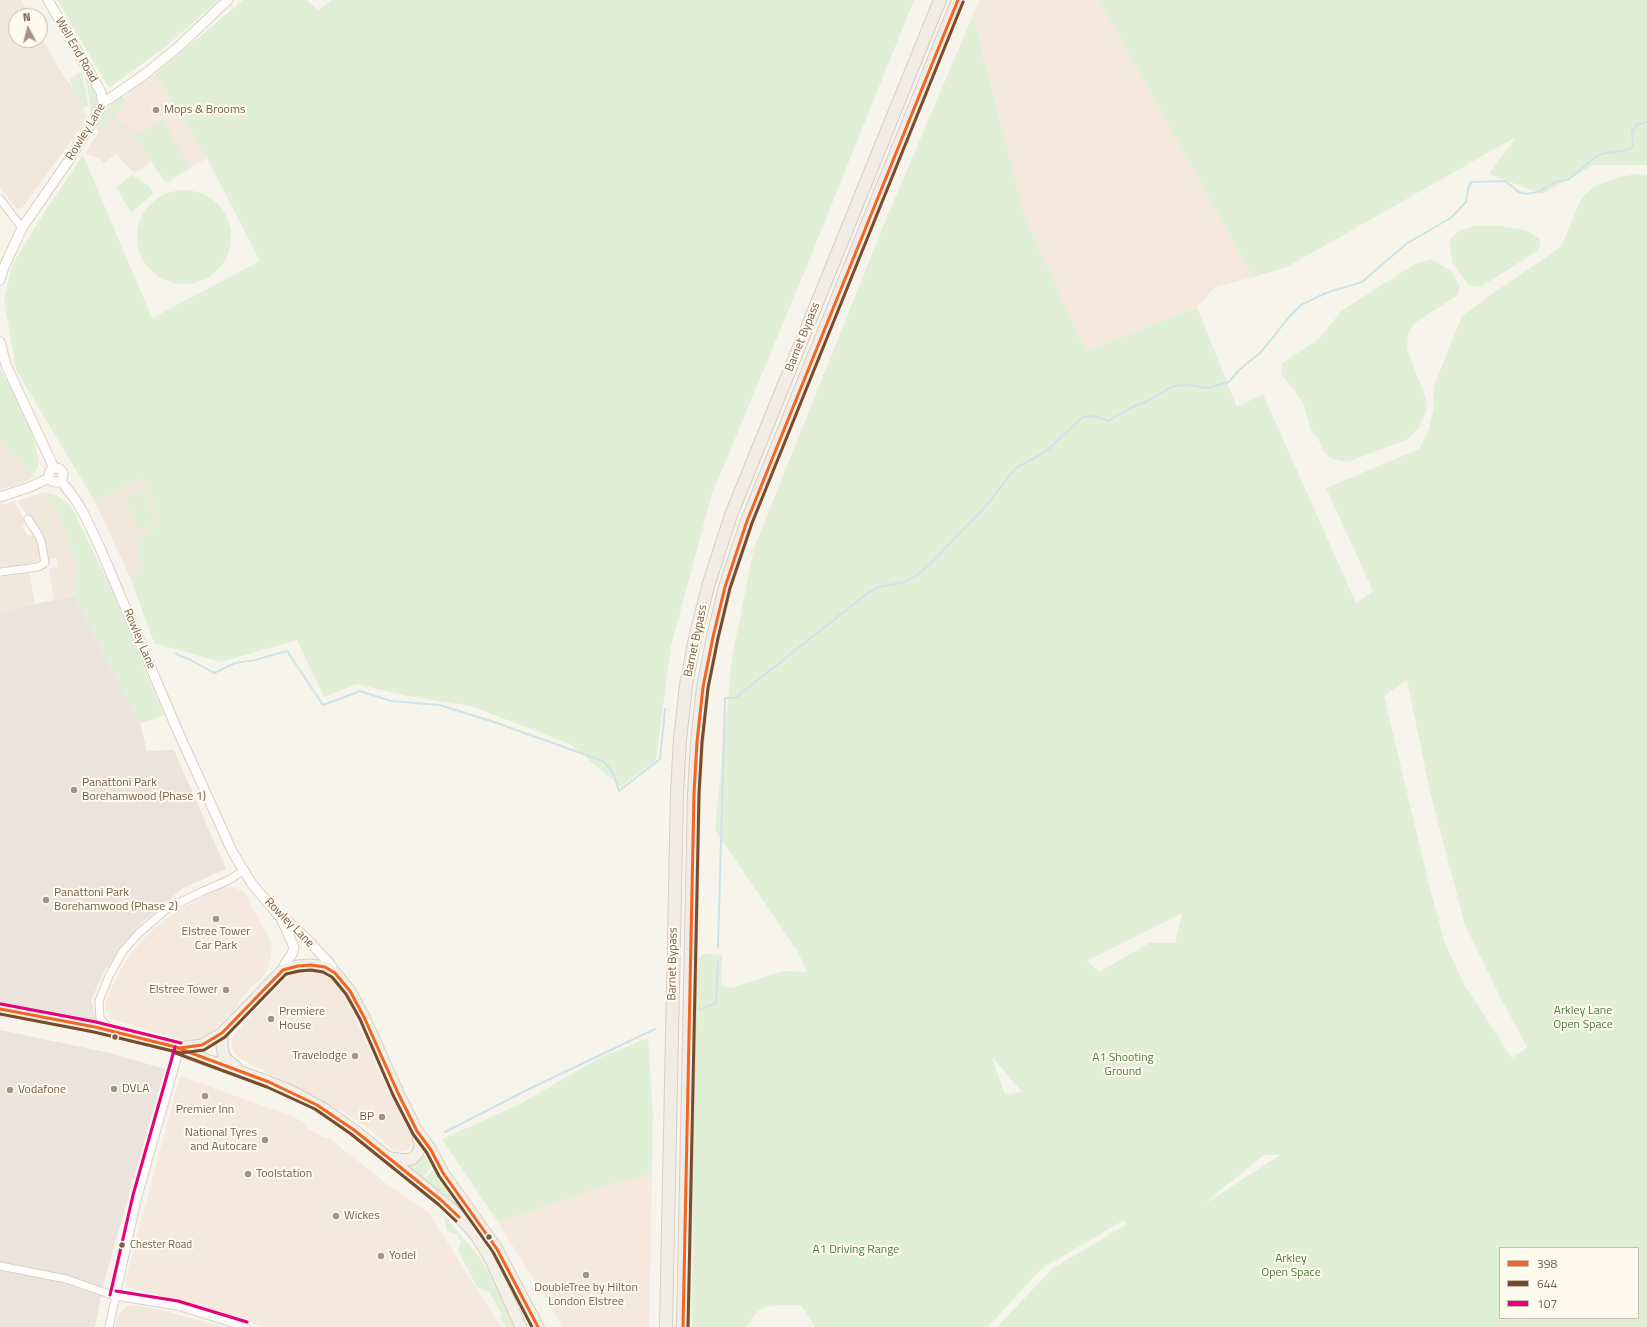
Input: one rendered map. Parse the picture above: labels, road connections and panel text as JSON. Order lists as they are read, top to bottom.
{
  "streets": {
    "highway": ["Barnet Bypass"],
    "main road": ["Rowley Lane"],
    "street": ["Well End Road"]
  },
  "crossings": [
    ["Well End Road", "Rowley Lane"]
  ],
  "parks": [
    "Arkley Lane Open Space",
    "A1 Shooting Ground",
    "A1 Driving Range",
    "Arkley Open Space"
  ],
  "places": [
    "Mops & Brooms",
    "Panattoni Park Borehamwood (Phase 1)",
    "Panattoni Park Borehamwood (Phase 2)",
    "Elstree Tower Car Park",
    "Elstree Tower",
    "Premiere House",
    "Travelodge",
    "DVLA",
    "Vodafone",
    "Premier Inn",
    "BP",
    "National Tyres and Autocare",
    "Toolstation",
    "Wickes",
    "Chester Road",
    "Yodel",
    "DoubleTree by Hilton London Elstree"
  ],
  "lines": ["transit line 398", "transit line 644", "transit line 107"],
  "legend": ["398", "644", "107"],
  "north": "top"
}
